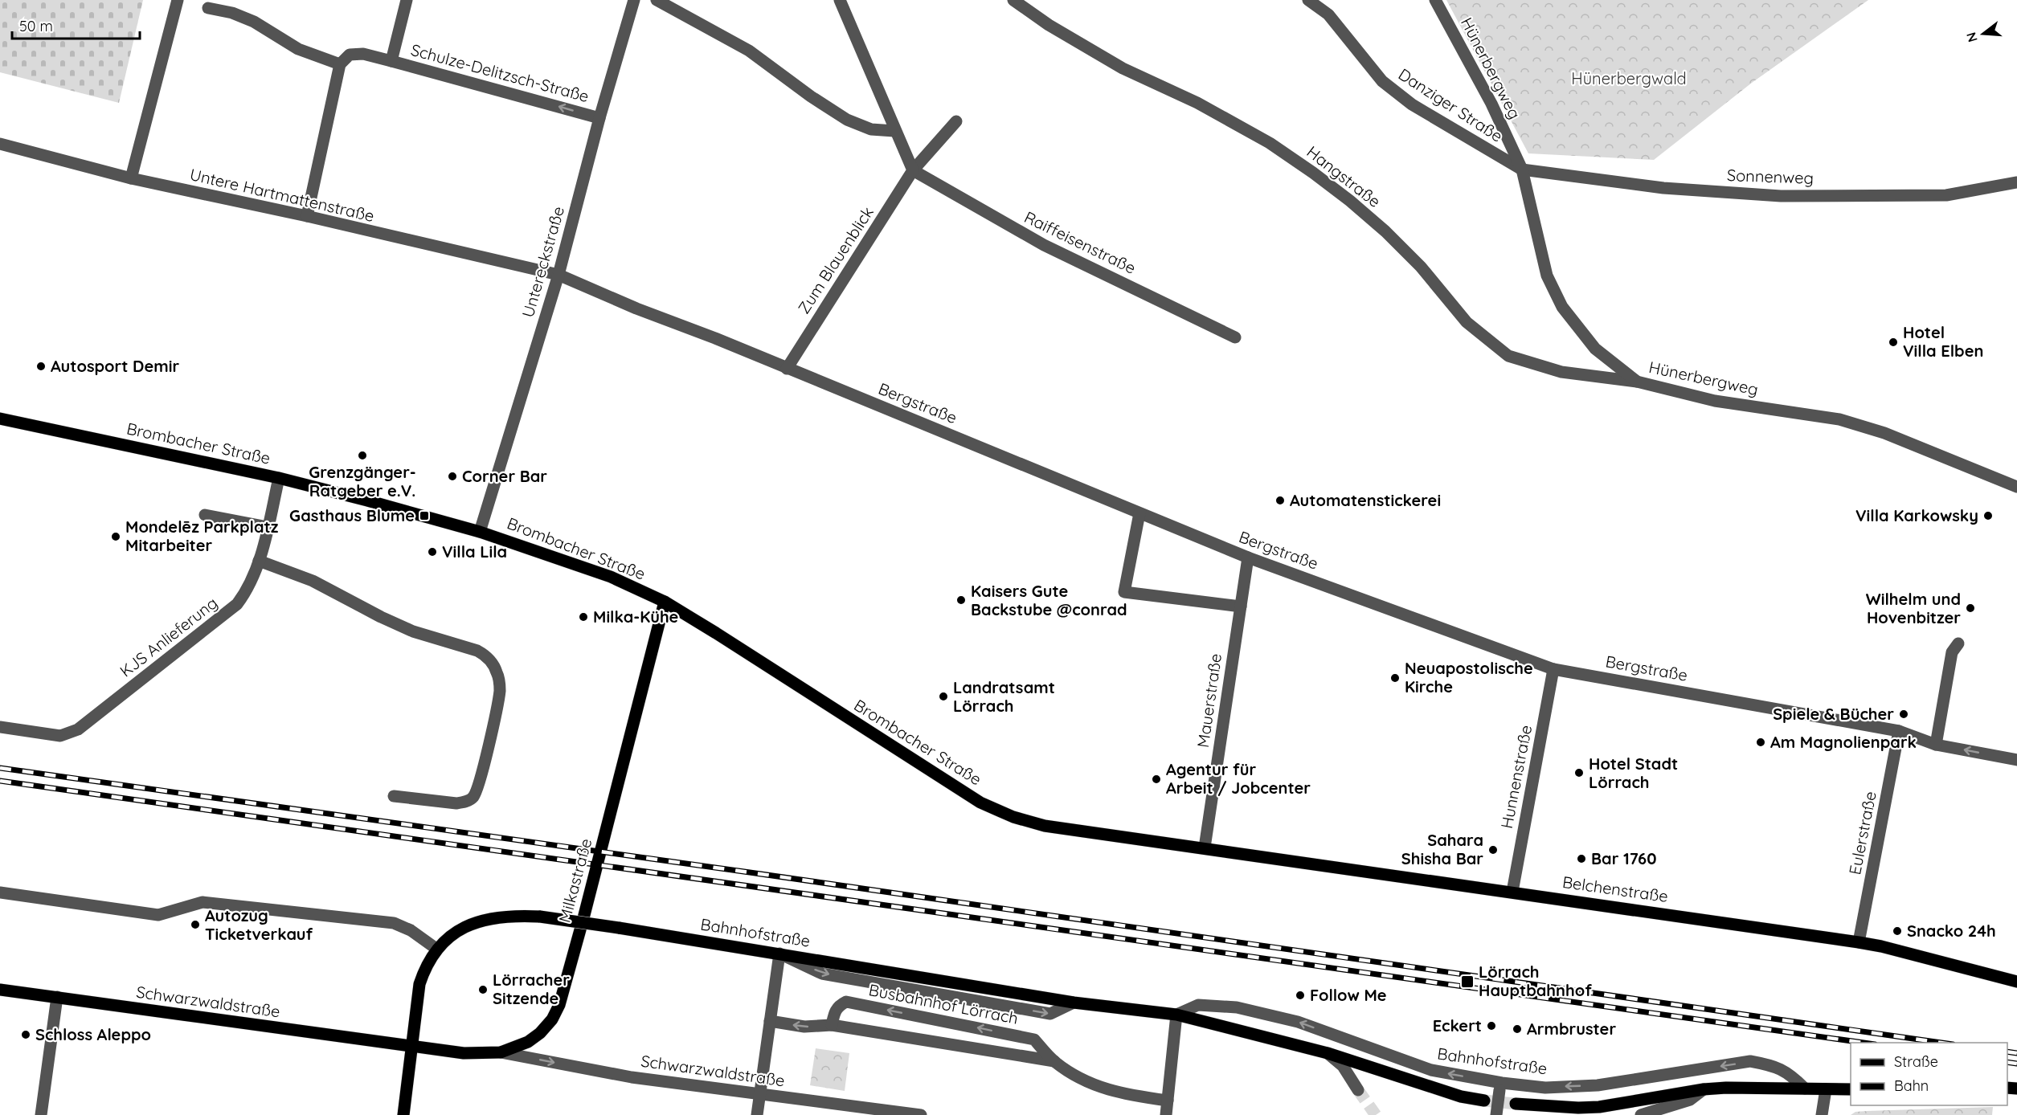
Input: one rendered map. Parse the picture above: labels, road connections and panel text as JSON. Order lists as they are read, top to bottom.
{
  "streets": {
    "main road": [
      "Brombacher Straße",
      "Milkastraße",
      "Belchenstraße",
      "Bahnhofstraße",
      "Schwarzwaldstraße"
    ],
    "street": [
      "Hünerbergweg",
      "Schulze-Delitzsch-Straße",
      "Danziger Straße",
      "Hangstraße",
      "Sonnenweg",
      "Untere Hartmattenstraße",
      "Raiffeisenstraße",
      "Zum Blauenblick",
      "Untereckstraße",
      "Bergstraße",
      "KJS Anlieferung",
      "Mauerstraße",
      "Hunnenstraße",
      "Eulerstraße",
      "Busbahnhof Lörrach"
    ]
  },
  "crossings": [
    ["Hünerbergweg", "Danziger Straße"],
    ["Hünerbergweg", "Hangstraße"],
    ["Hünerbergweg", "Sonnenweg"],
    ["Schulze-Delitzsch-Straße", "Untereckstraße"],
    ["Danziger Straße", "Sonnenweg"],
    ["Untere Hartmattenstraße", "Untereckstraße"],
    ["Untere Hartmattenstraße", "Bergstraße"],
    ["Raiffeisenstraße", "Zum Blauenblick"],
    ["Zum Blauenblick", "Bergstraße"],
    ["Untereckstraße", "Bergstraße"],
    ["Untereckstraße", "Brombacher Straße"],
    ["Bergstraße", "Mauerstraße"],
    ["Bergstraße", "Hunnenstraße"],
    ["Bergstraße", "Eulerstraße"],
    ["Brombacher Straße", "KJS Anlieferung"],
    ["Brombacher Straße", "Mauerstraße"],
    ["Brombacher Straße", "Milkastraße"],
    ["Brombacher Straße", "Belchenstraße"],
    ["Mauerstraße", "Belchenstraße"],
    ["Hunnenstraße", "Belchenstraße"],
    ["Eulerstraße", "Belchenstraße"],
    ["Milkastraße", "Bahnhofstraße"],
    ["Milkastraße", "Schwarzwaldstraße"],
    ["Bahnhofstraße", "Schwarzwaldstraße"]
  ],
  "one_way": ["Schulze-Delitzsch-Straße"],
  "parks": ["Hünerbergwald"],
  "places": {
    "other": [
      "Hotel Villa Elben",
      "Autosport Demir",
      "Grenzgänger- Ratgeber e.V.",
      "Corner Bar",
      "Automatenstickerei",
      "Villa Karkowsky",
      "Mondelēz Parkplatz Mitarbeiter",
      "Villa Lila",
      "Kaisers Gute Backstube @conrad",
      "Wilhelm und Hovenbitzer",
      "Milka-Kühe",
      "Neuapostolische Kirche",
      "Landratsamt Lörrach",
      "Spiele & Bücher",
      "Am Magnolienpark",
      "Hotel Stadt Lörrach",
      "Agentur für Arbeit / Jobcenter",
      "Sahara Shisha Bar",
      "Bar 1760",
      "Autozug Ticketverkauf",
      "Snacko 24h",
      "Lörracher Sitzende",
      "Follow Me",
      "Eckert",
      "Armbruster",
      "Schloss Aleppo"
    ],
    "transit": ["Gasthaus Blume", "Lörrach Hauptbahnhof"]
  },
  "legend": ["Straße", "Bahn"],
  "scale_bar": "50 m",
  "north": "left"
}
